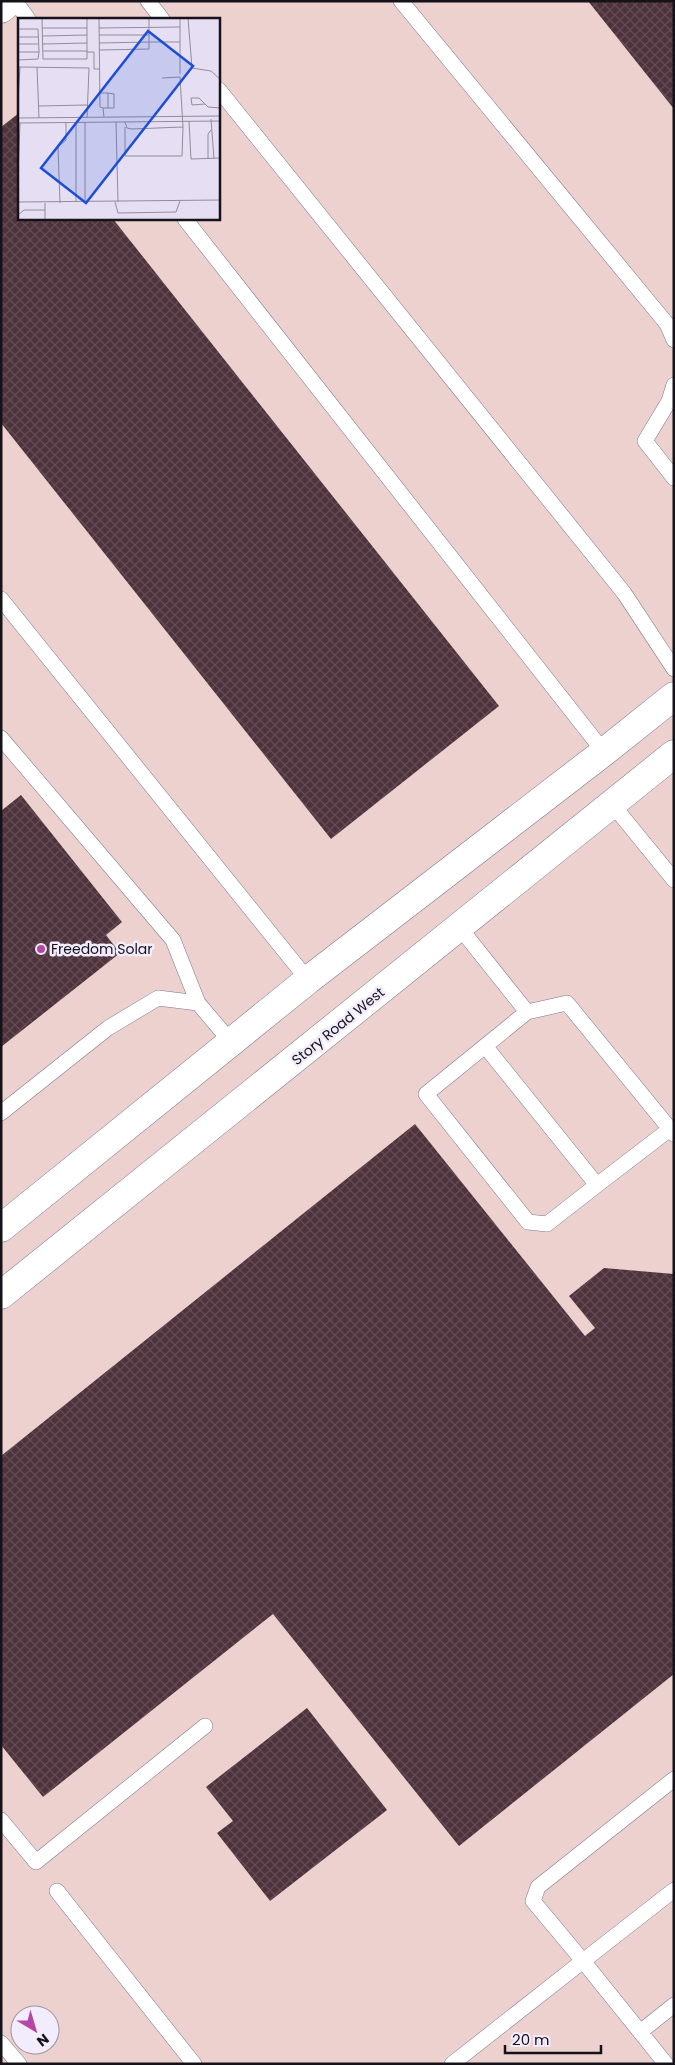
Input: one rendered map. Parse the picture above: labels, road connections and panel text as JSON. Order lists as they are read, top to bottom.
{
  "streets": {
    "street": ["Story Road West"]
  },
  "places": ["Freedom Solar"],
  "scale_bar": "20 m",
  "north": "bottom right"
}
